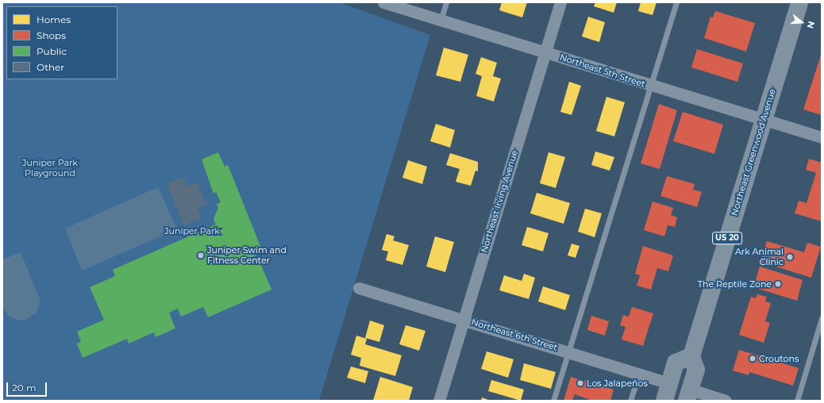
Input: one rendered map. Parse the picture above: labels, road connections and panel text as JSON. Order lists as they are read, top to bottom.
{
  "streets": {
    "main road": ["Northeast Greenwood Avenue", "US 20"],
    "street": ["Northeast 5th Street", "Northeast Irving Avenue", "Northeast 6th Street"]
  },
  "crossings": [
    ["Northeast 5th Street", "Northeast Greenwood Avenue"],
    ["Northeast 5th Street", "Northeast Irving Avenue"],
    ["Northeast Irving Avenue", "Northeast 6th Street"]
  ],
  "parks": ["Juniper Park Playground", "Juniper Park"],
  "places": [
    "Juniper Swim and Fitness Center",
    "Ark Animal Clinic",
    "The Reptile Zone",
    "Croutons",
    "Los Jalapeños"
  ],
  "legend": [
    "Homes",
    "Shops",
    "Public",
    "Other"
  ],
  "scale_bar": "20 m",
  "north": "right"
}
